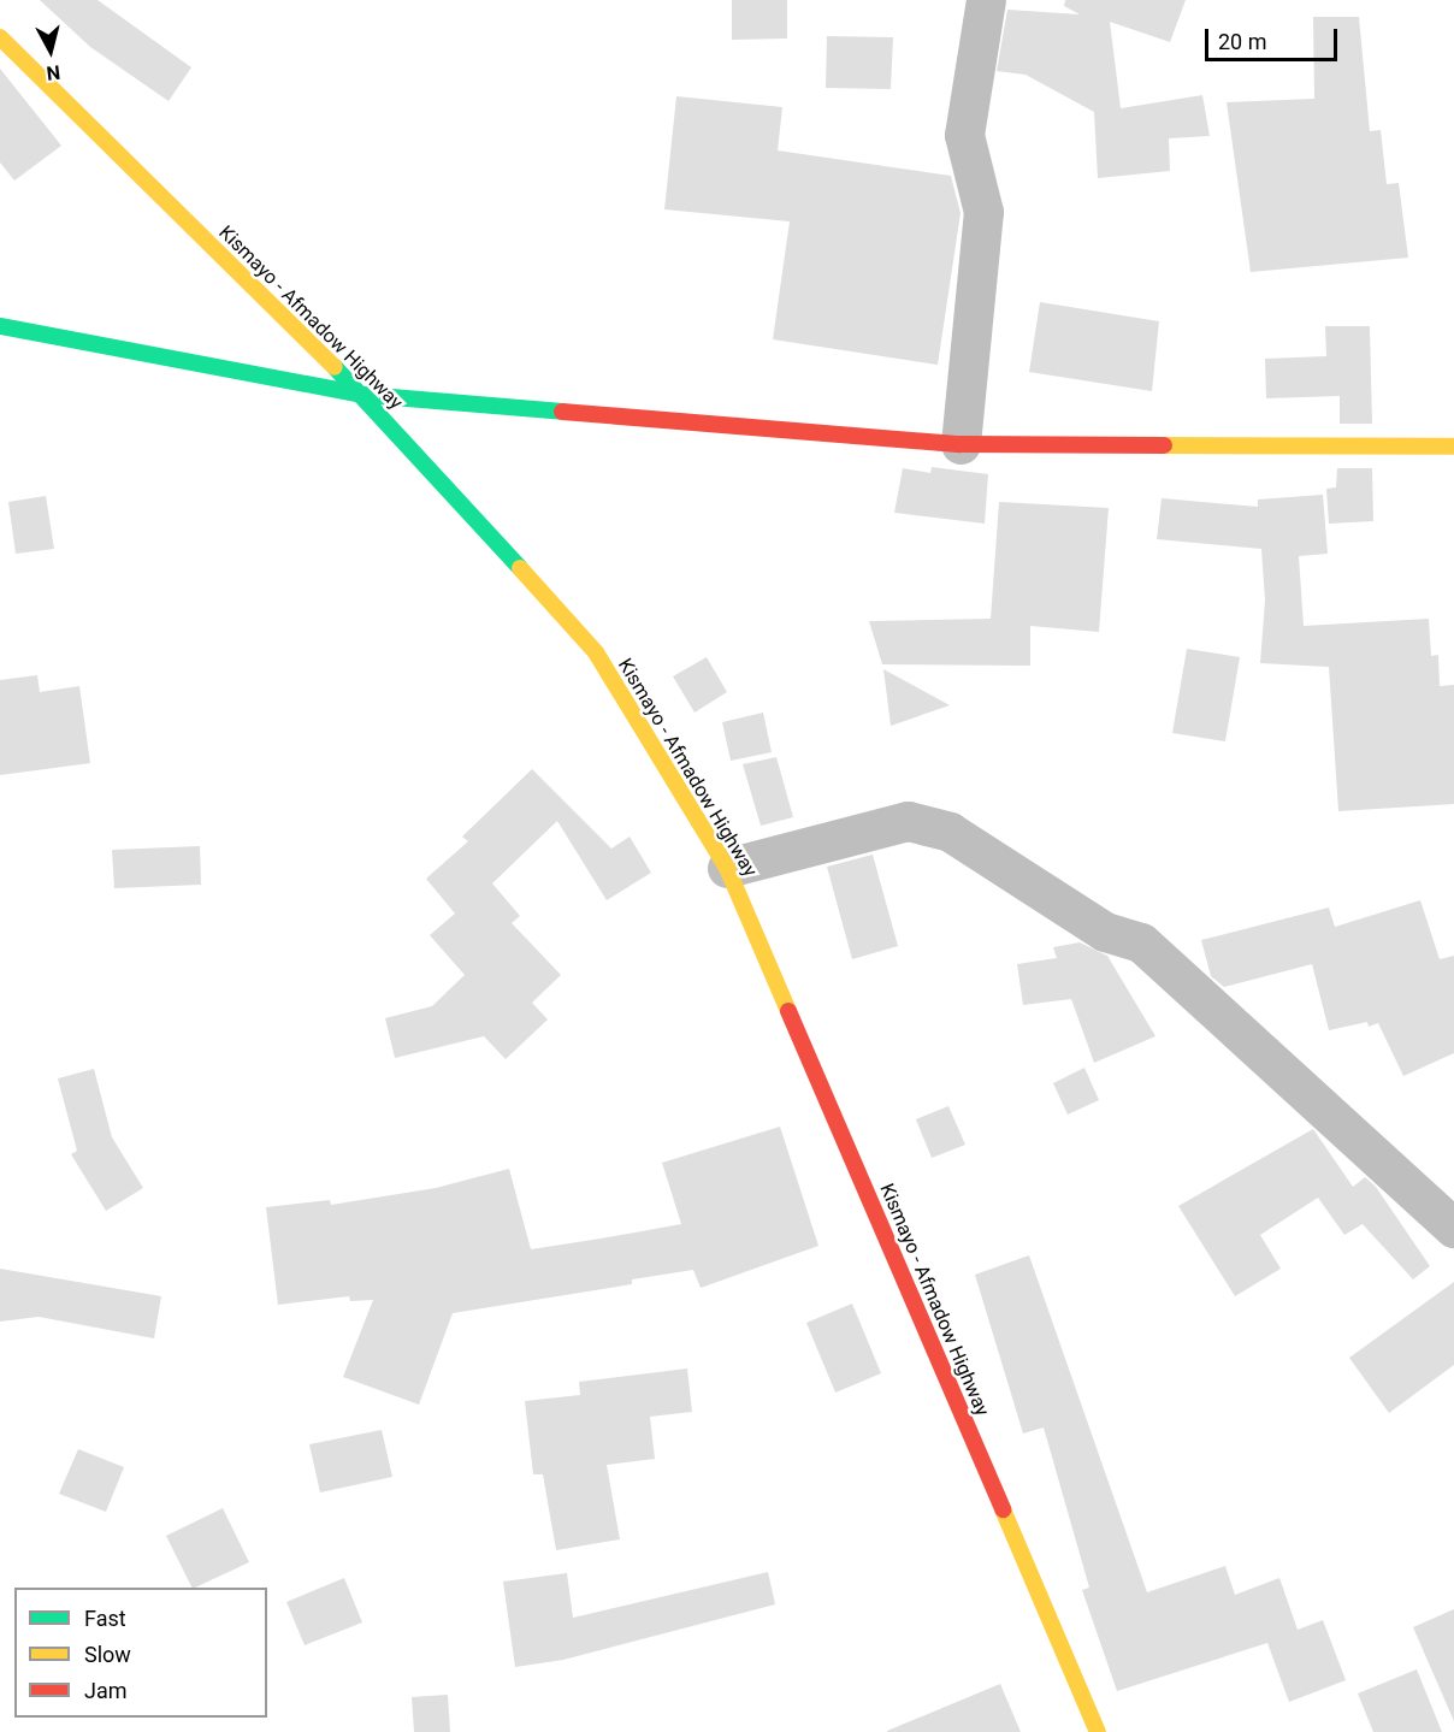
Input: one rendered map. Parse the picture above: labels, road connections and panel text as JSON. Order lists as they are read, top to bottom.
{
  "streets": {
    "main road": ["Kismayo - Afmadow Highway"]
  },
  "legend": ["Fast", "Slow", "Jam"],
  "scale_bar": "20 m",
  "north": "bottom"
}
